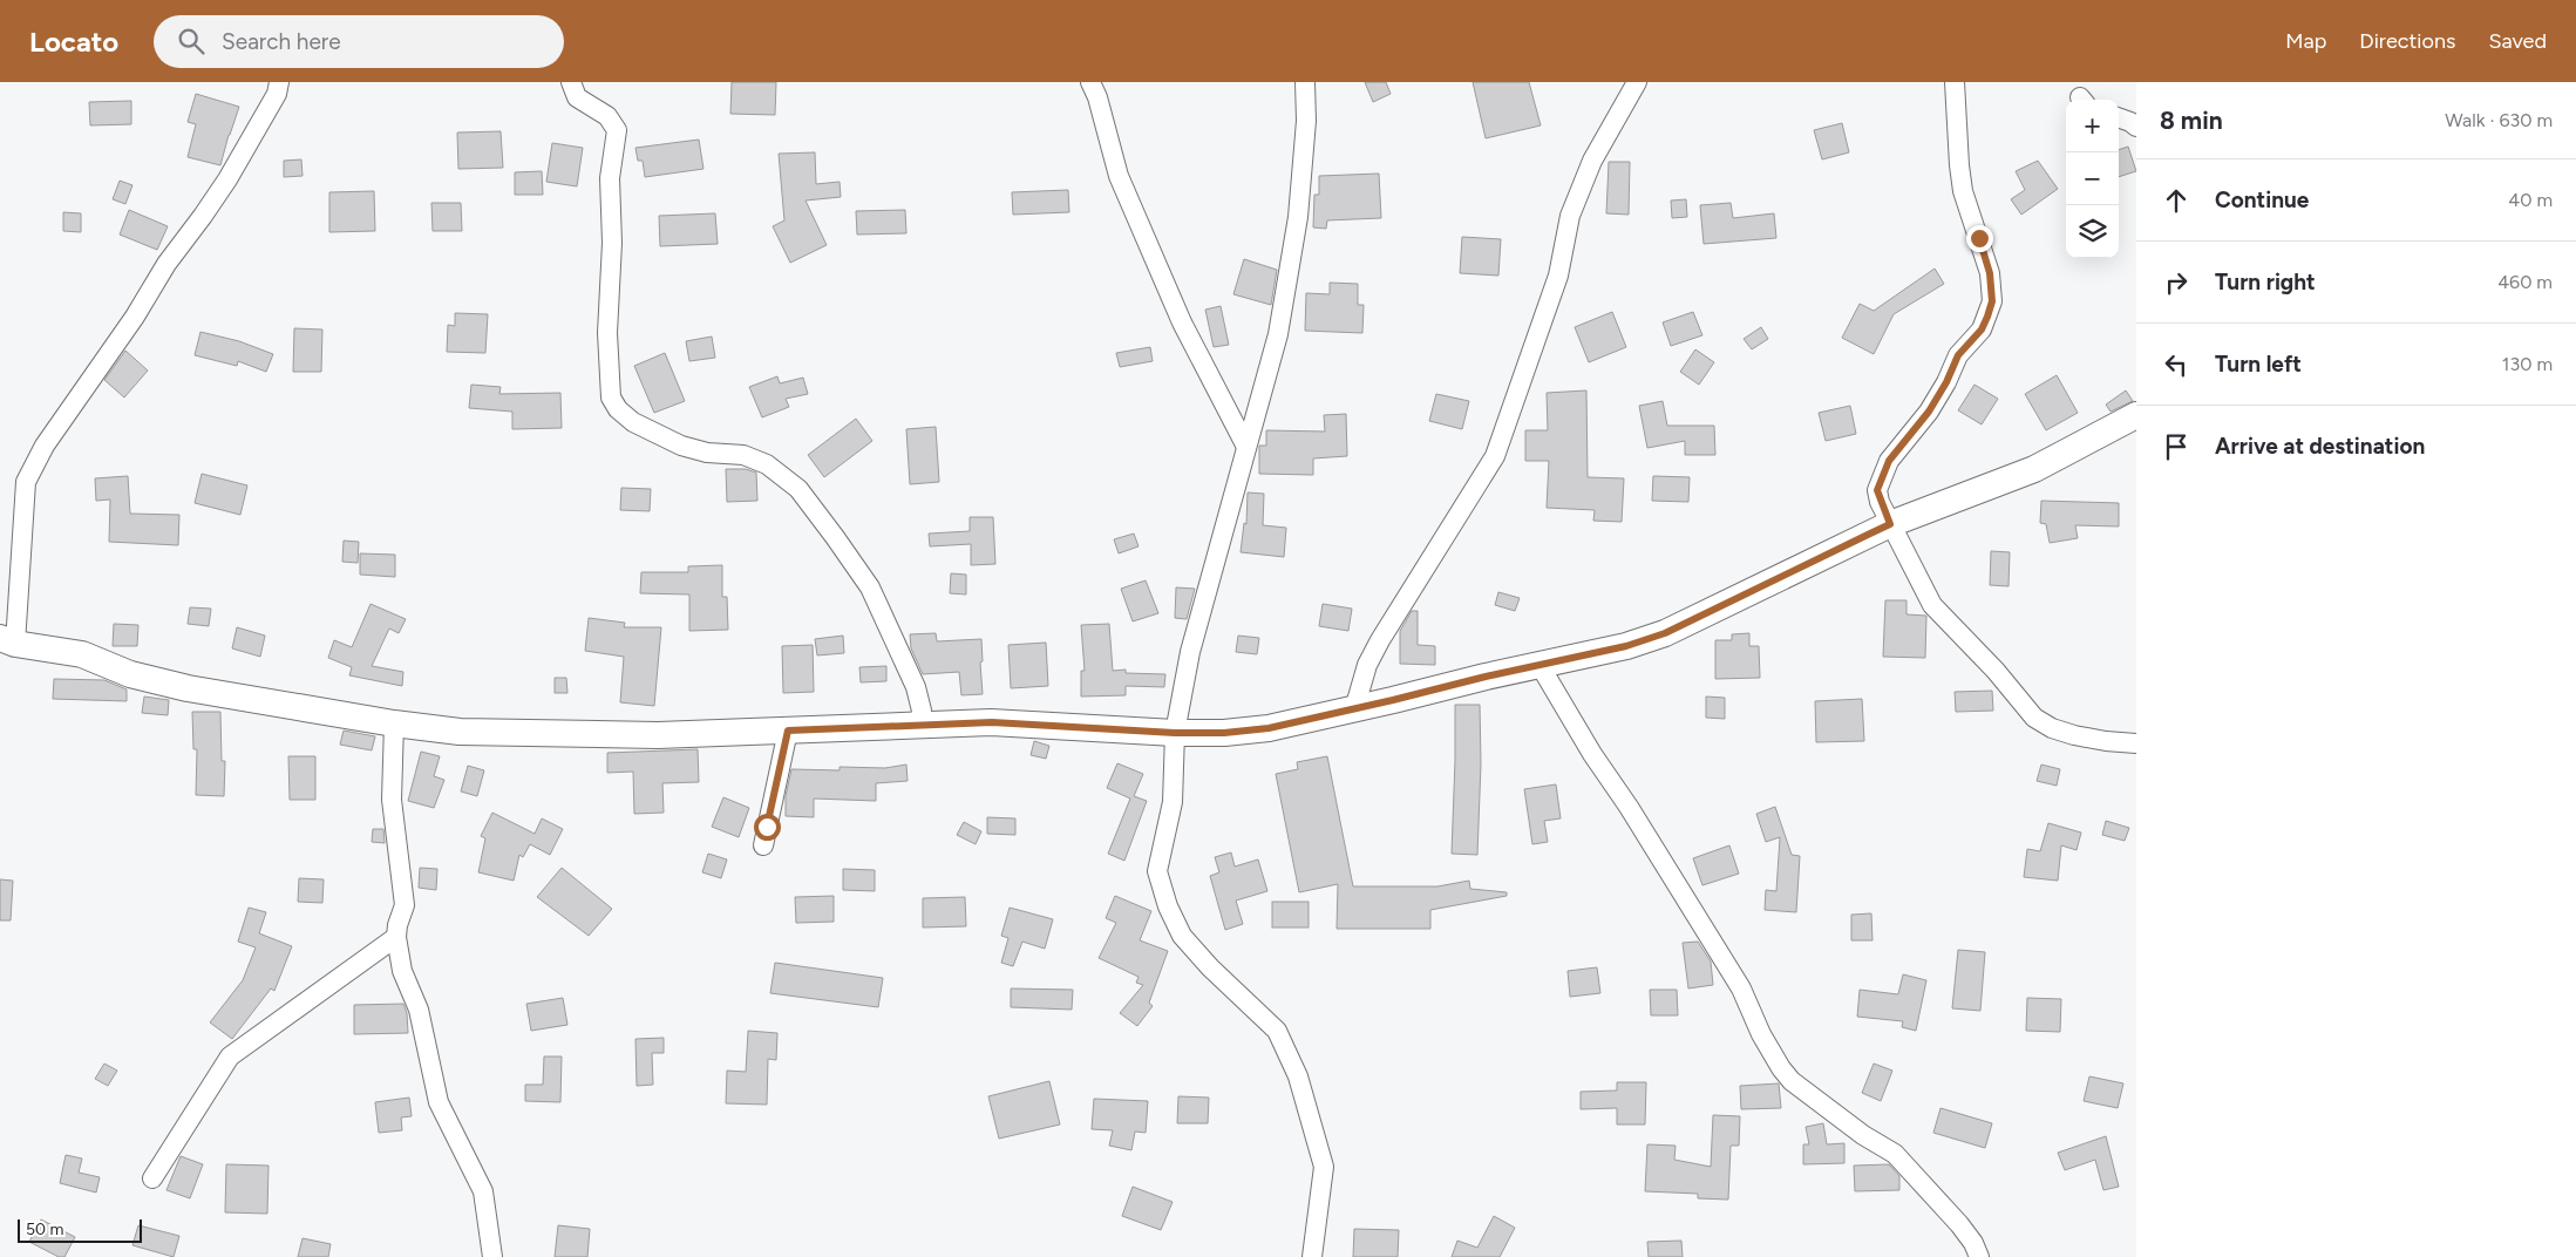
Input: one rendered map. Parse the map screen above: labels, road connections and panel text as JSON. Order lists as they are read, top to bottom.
{
  "scale_bar": "50 m",
  "page": {
    "header": "Locato",
    "search": "Search here",
    "nav": ["Map", "Directions", "Saved"],
    "heading": ["8 min", "Walk · 630 m"],
    "map_buttons": ["+", "−"],
    "list": [
      ["Continue", "40 m"],
      ["Turn right", "460 m"],
      ["Turn left", "130 m"],
      "Arrive at destination"
    ],
    "scale": "50 m"
  }
}
